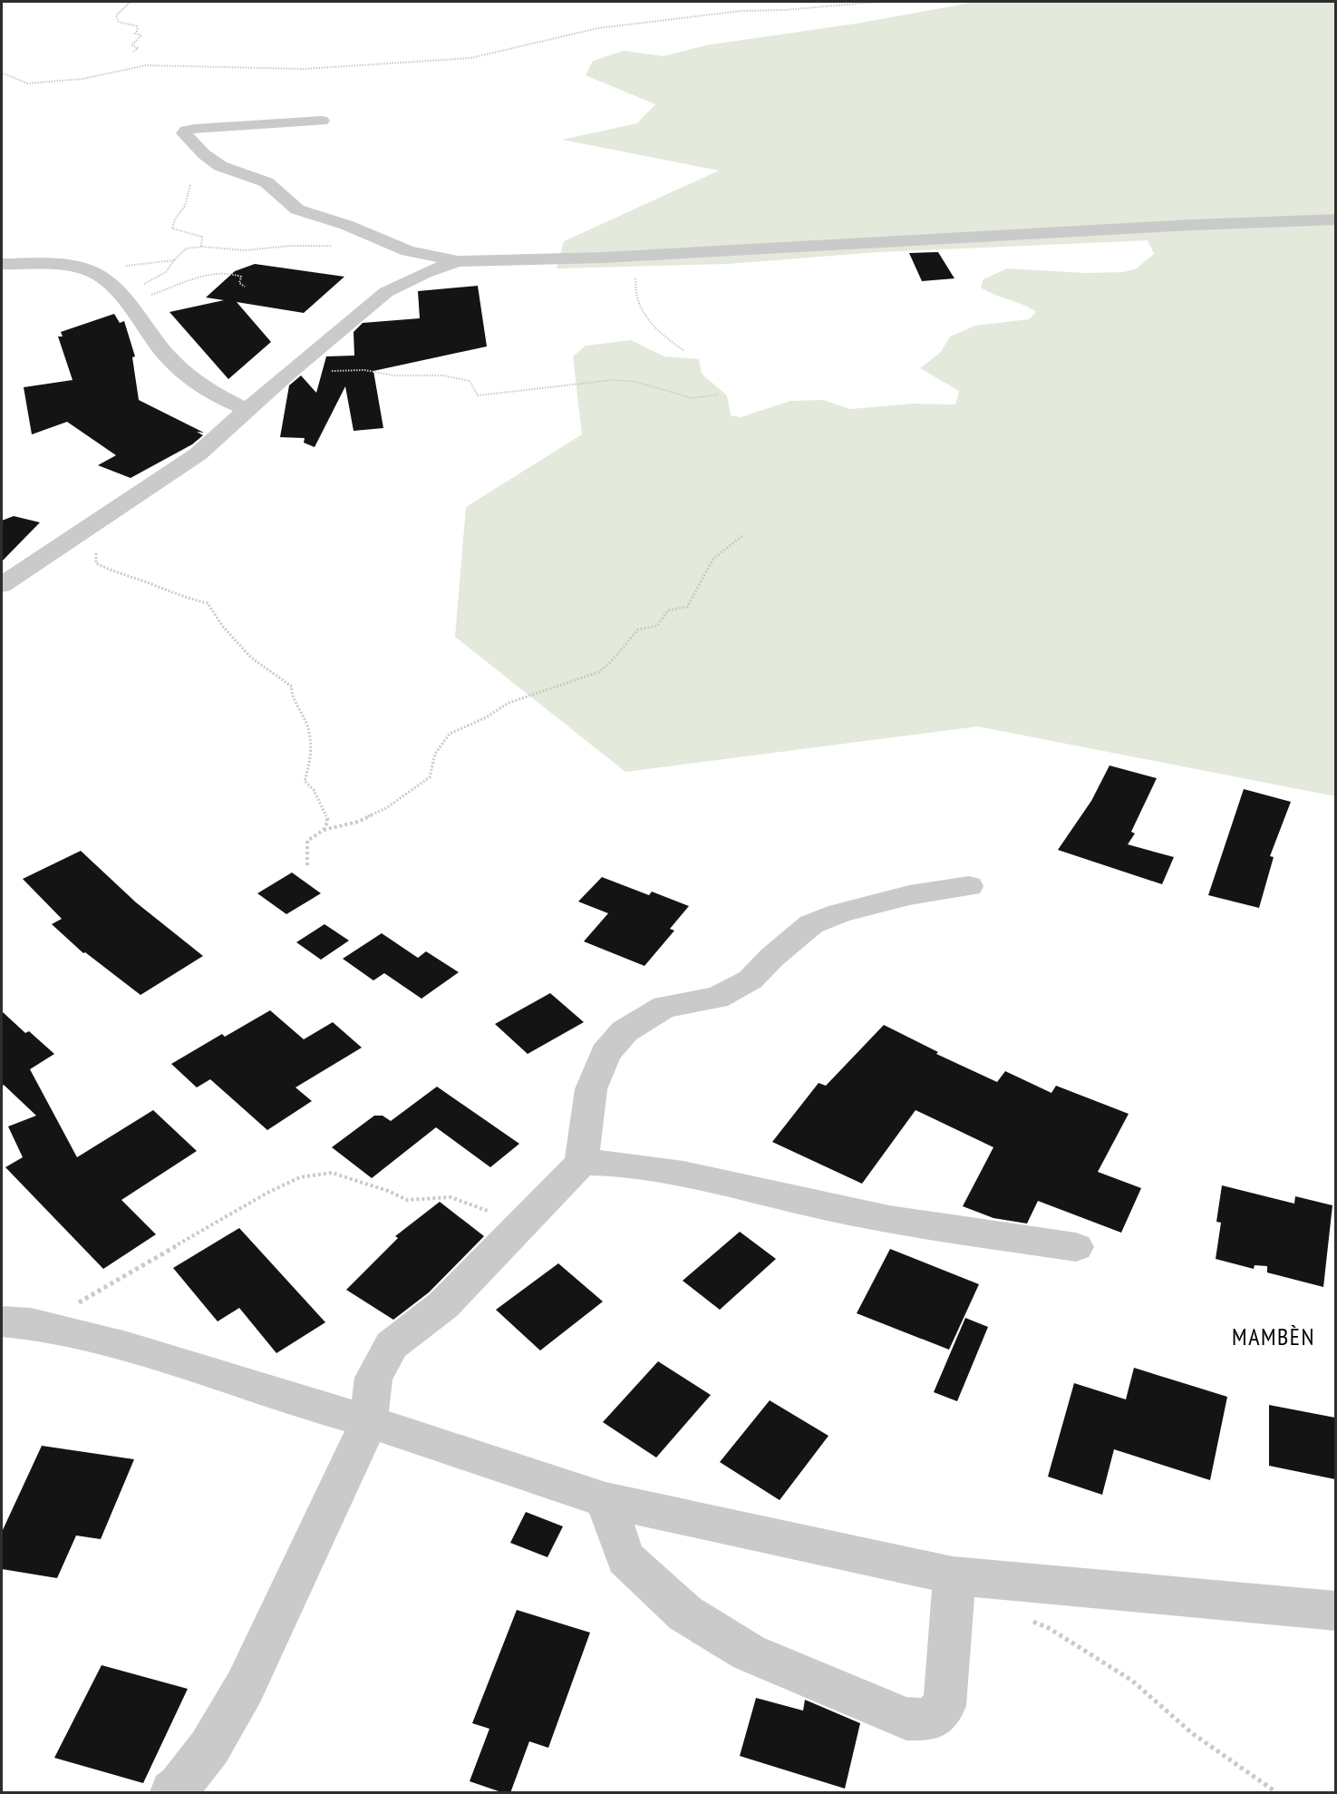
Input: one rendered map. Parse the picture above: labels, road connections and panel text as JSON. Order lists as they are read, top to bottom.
{
  "districts": ["MAMBÈN"]
}
